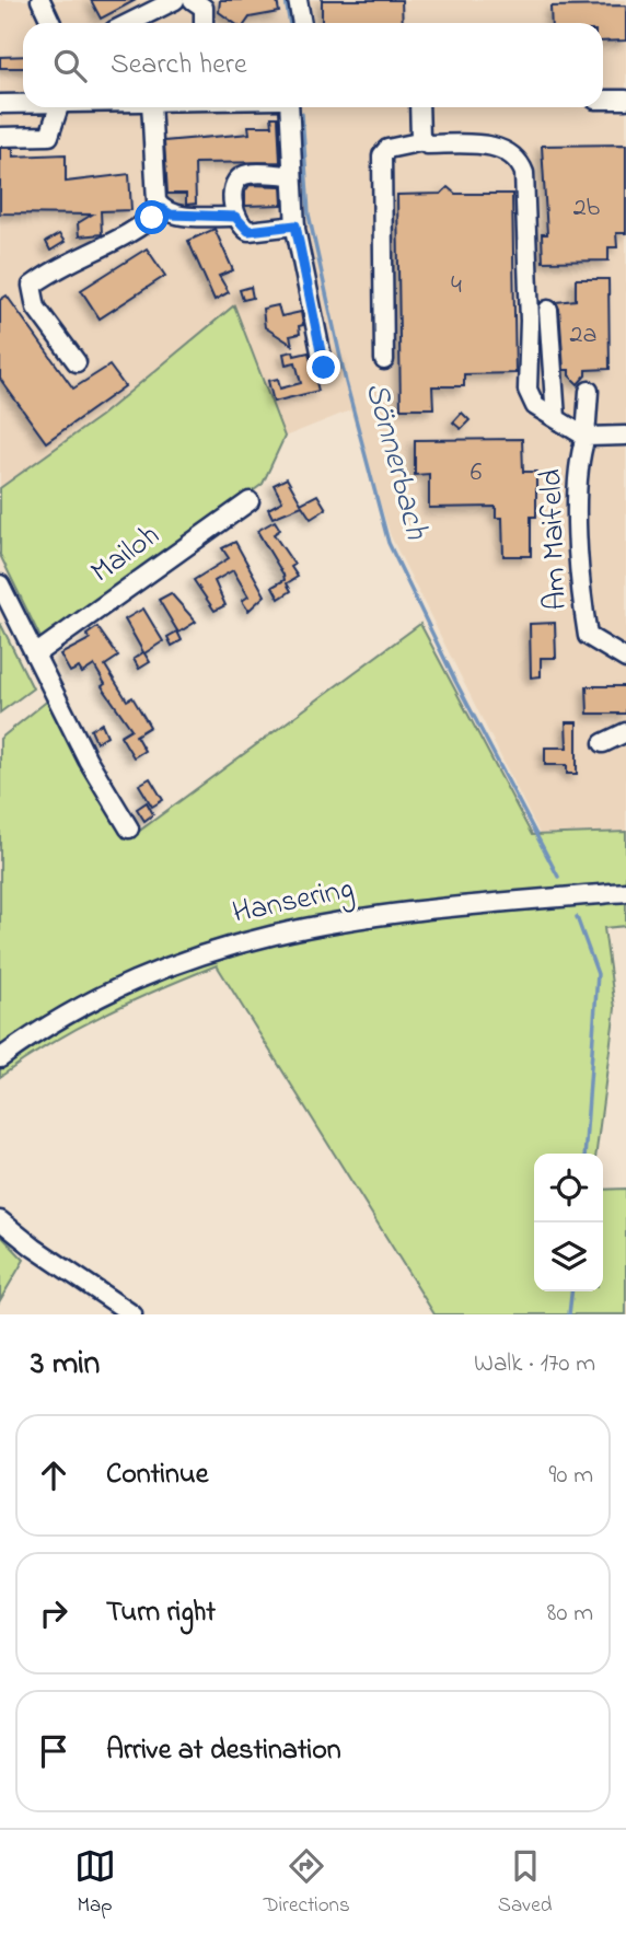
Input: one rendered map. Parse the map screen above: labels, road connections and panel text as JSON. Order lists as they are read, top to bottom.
{
  "streets": {
    "street": ["Am Maifeld", "Mailoh", "Hansering"]
  },
  "water": ["Sönnerbach"],
  "house_numbers": [
    "2b",
    "4",
    "2a",
    "6"
  ],
  "page": {
    "search": "Search here",
    "heading": ["3 min", "Walk · 170 m"],
    "list": [
      ["Continue", "90 m"],
      ["Turn right", "80 m"],
      "Arrive at destination"
    ],
    "nav": ["Map", "Directions", "Saved"]
  }
}
